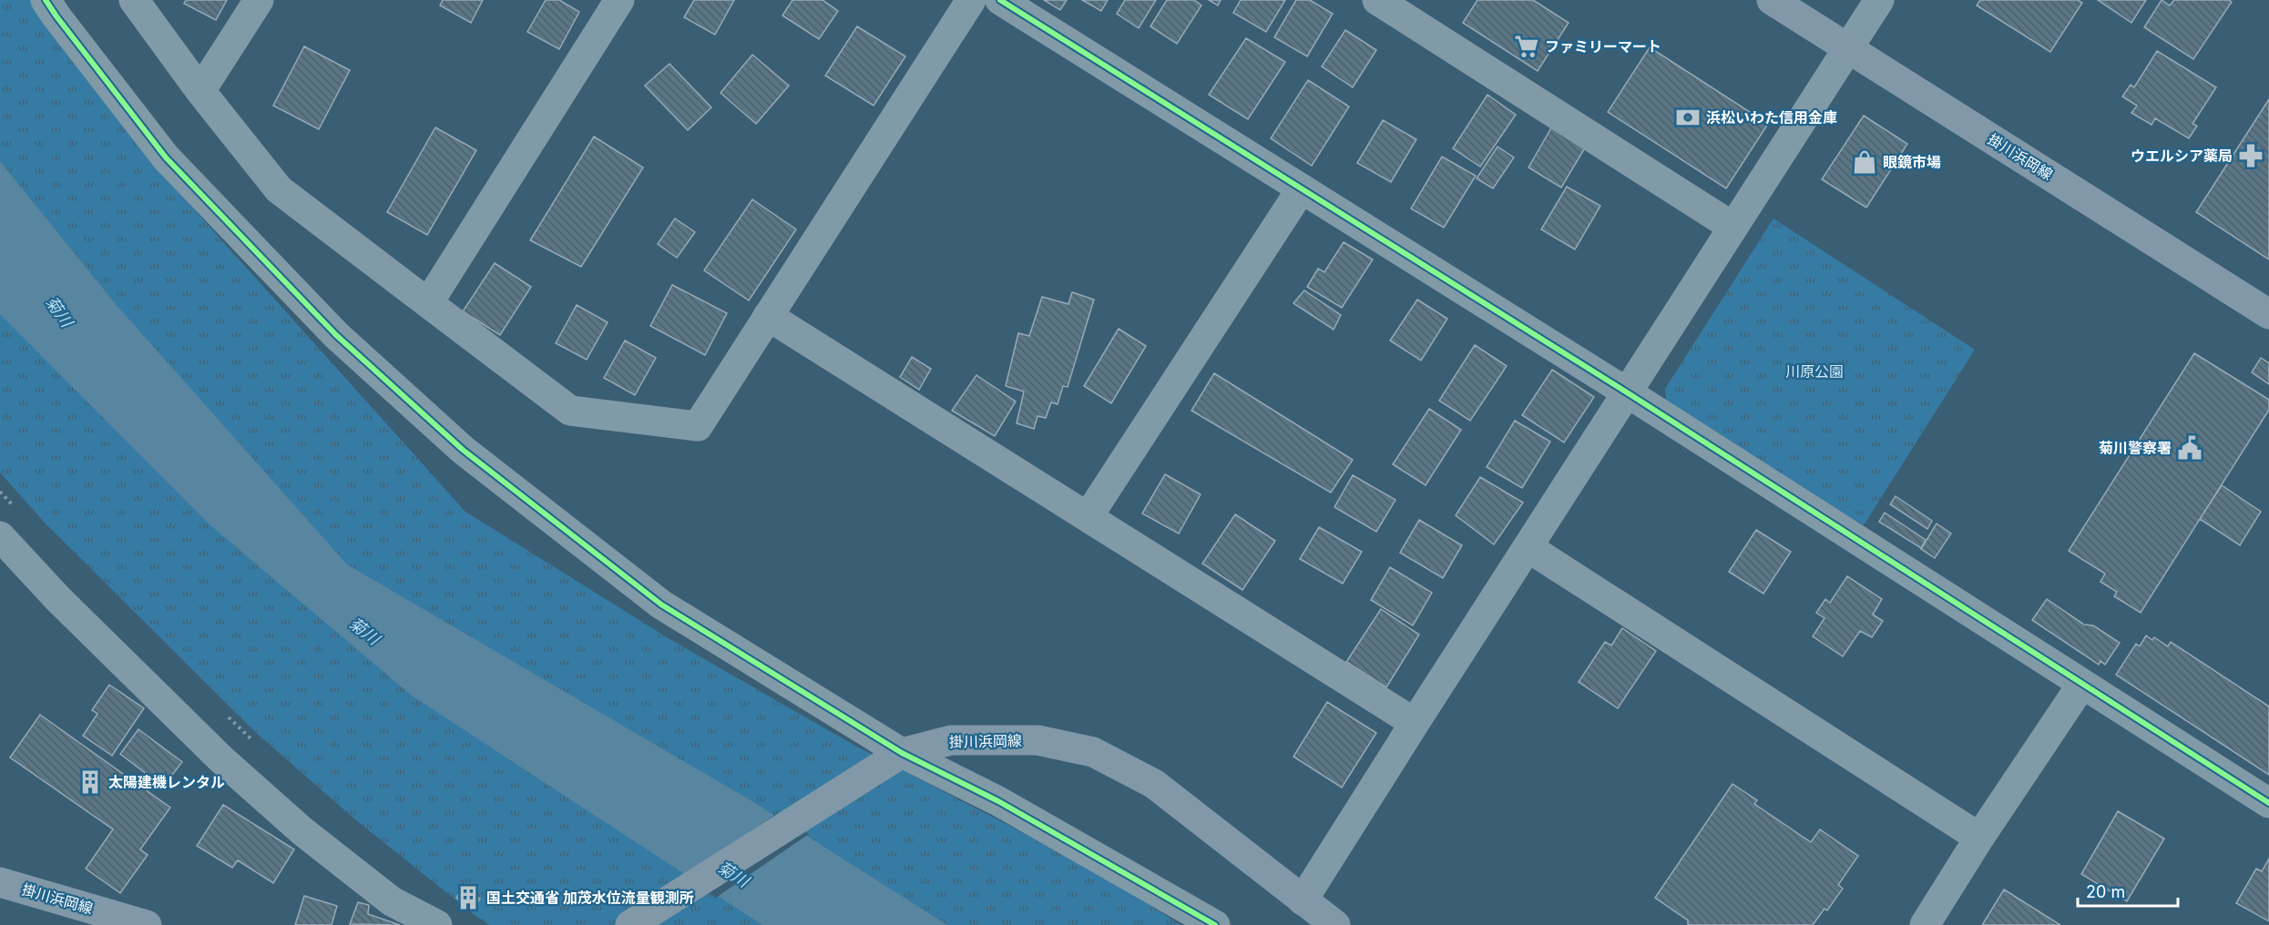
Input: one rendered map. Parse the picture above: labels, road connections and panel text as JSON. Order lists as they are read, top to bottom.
{
  "streets": {
    "main road": ["掛川浜岡線"]
  },
  "water": ["菊川"],
  "parks": ["川原公園"],
  "places": {
    "supermarket": ["ファミリーマート"],
    "bank": ["浜松いわた信用金庫"],
    "pharmacy": ["ウエルシア薬局"],
    "shop": ["眼鏡市場"],
    "public building": ["菊川警察署"],
    "building": ["太陽建機レンタル", "国土交通省 加茂水位流量観測所"]
  },
  "scale_bar": "20 m"
}
